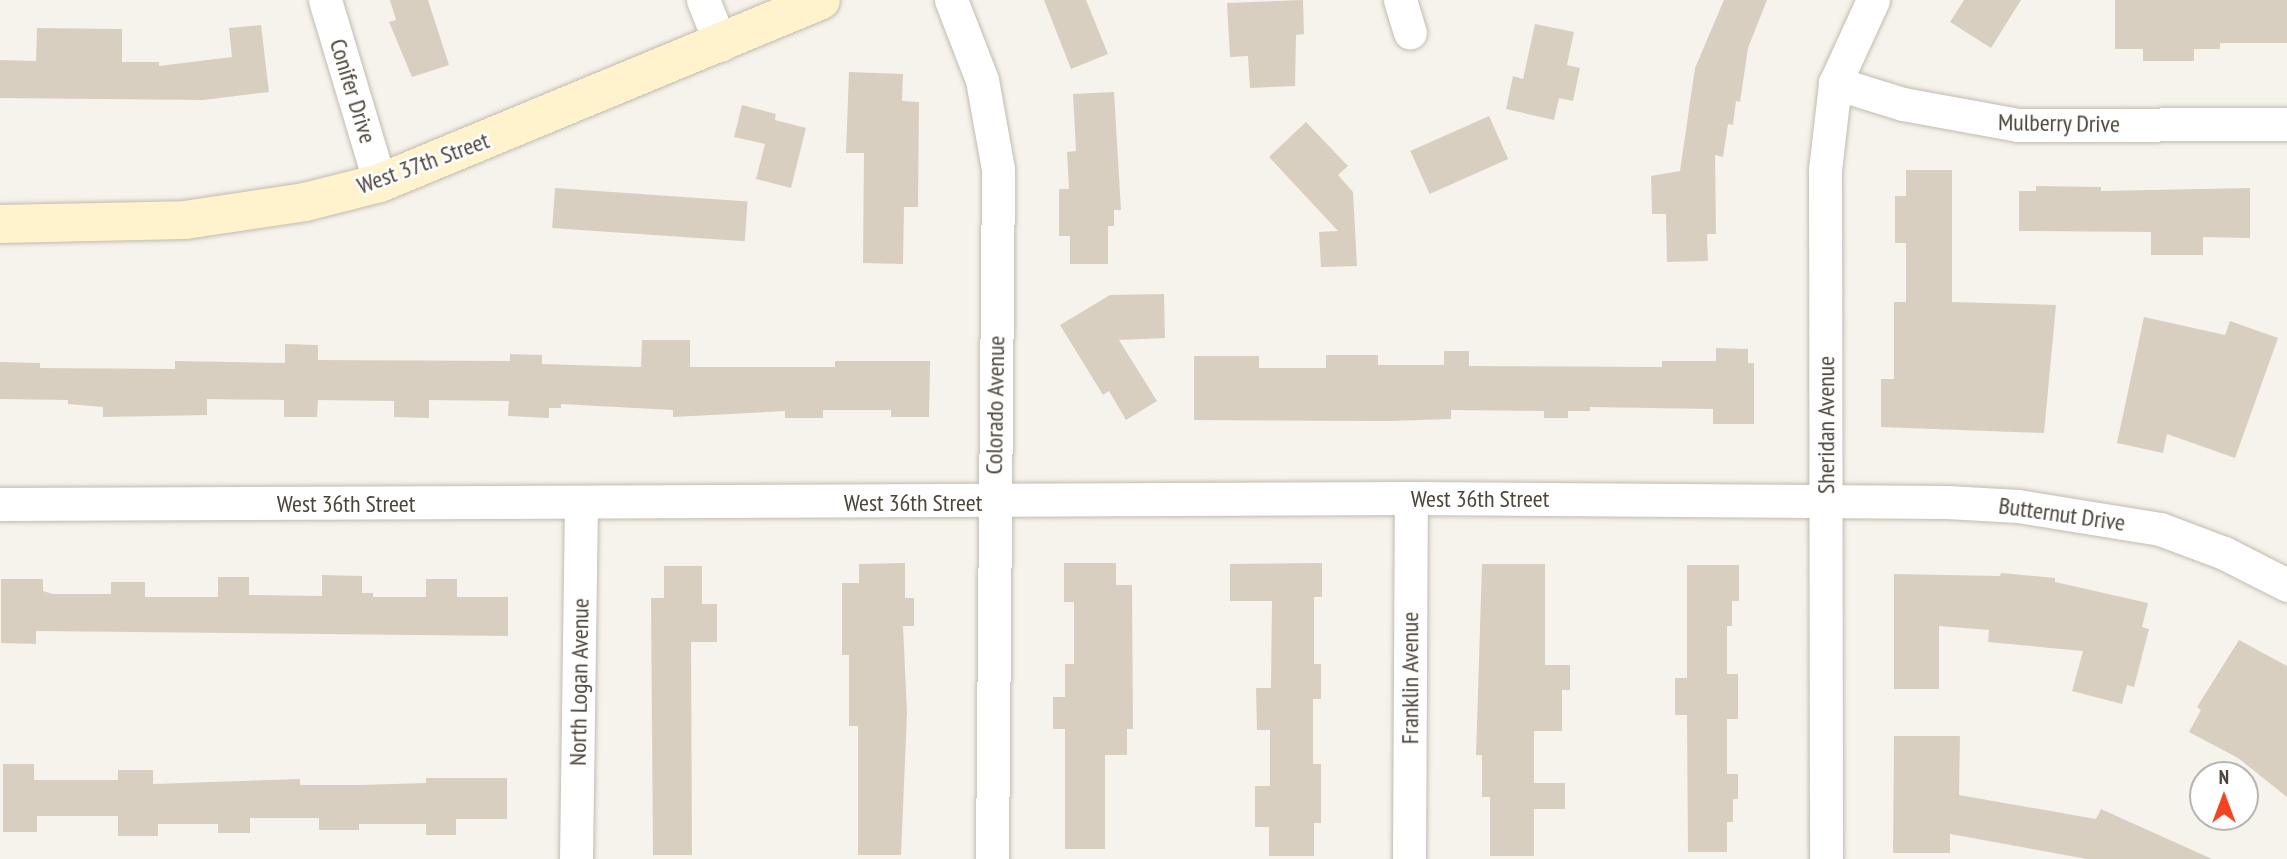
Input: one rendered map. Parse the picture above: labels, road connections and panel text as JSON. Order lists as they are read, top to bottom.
{
  "streets": {
    "street": [
      "Conifer Drive",
      "Mulberry Drive",
      "West 37th Street",
      "Colorado Avenue",
      "Sheridan Avenue",
      "West 36th Street",
      "Butternut Drive",
      "Franklin Avenue",
      "North Logan Avenue"
    ]
  },
  "crossings": [
    ["Conifer Drive", "West 37th Street"],
    ["Mulberry Drive", "Sheridan Avenue"],
    ["Colorado Avenue", "West 36th Street"],
    ["Sheridan Avenue", "West 36th Street"],
    ["Sheridan Avenue", "Butternut Drive"],
    ["West 36th Street", "Butternut Drive"],
    ["West 36th Street", "Franklin Avenue"],
    ["West 36th Street", "North Logan Avenue"]
  ],
  "north": "top"
}
